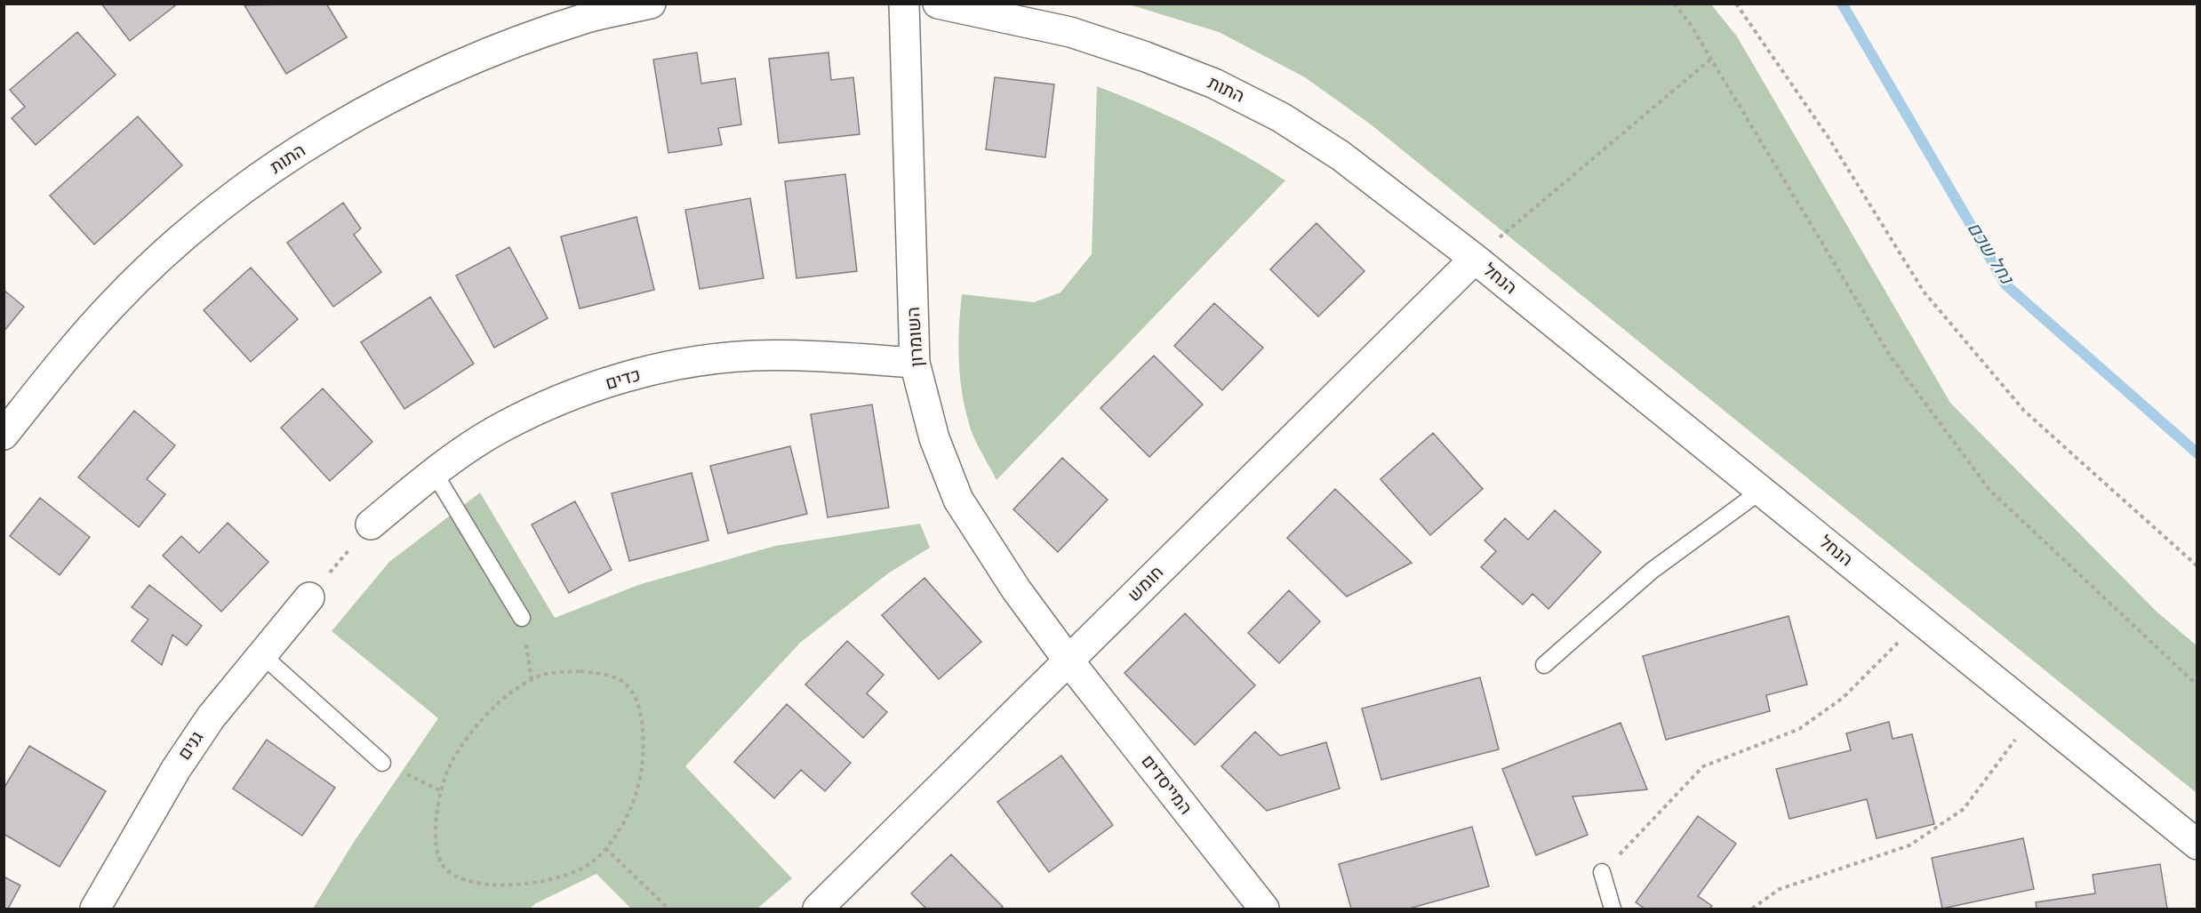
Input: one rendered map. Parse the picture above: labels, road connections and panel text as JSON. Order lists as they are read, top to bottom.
{
  "streets": {
    "street": [
      "התות",
      "הנחל",
      "השומרון",
      "כדים",
      "חומש",
      "גנים",
      "המייסדים"
    ]
  },
  "crossings": [
    ["התות", "הנחל"],
    ["התות", "חומש"],
    ["הנחל", "חומש"],
    ["השומרון", "כדים"],
    ["השומרון", "חומש"],
    ["השומרון", "המייסדים"],
    ["חומש", "המייסדים"]
  ],
  "water": ["נחל שכם"]
}
